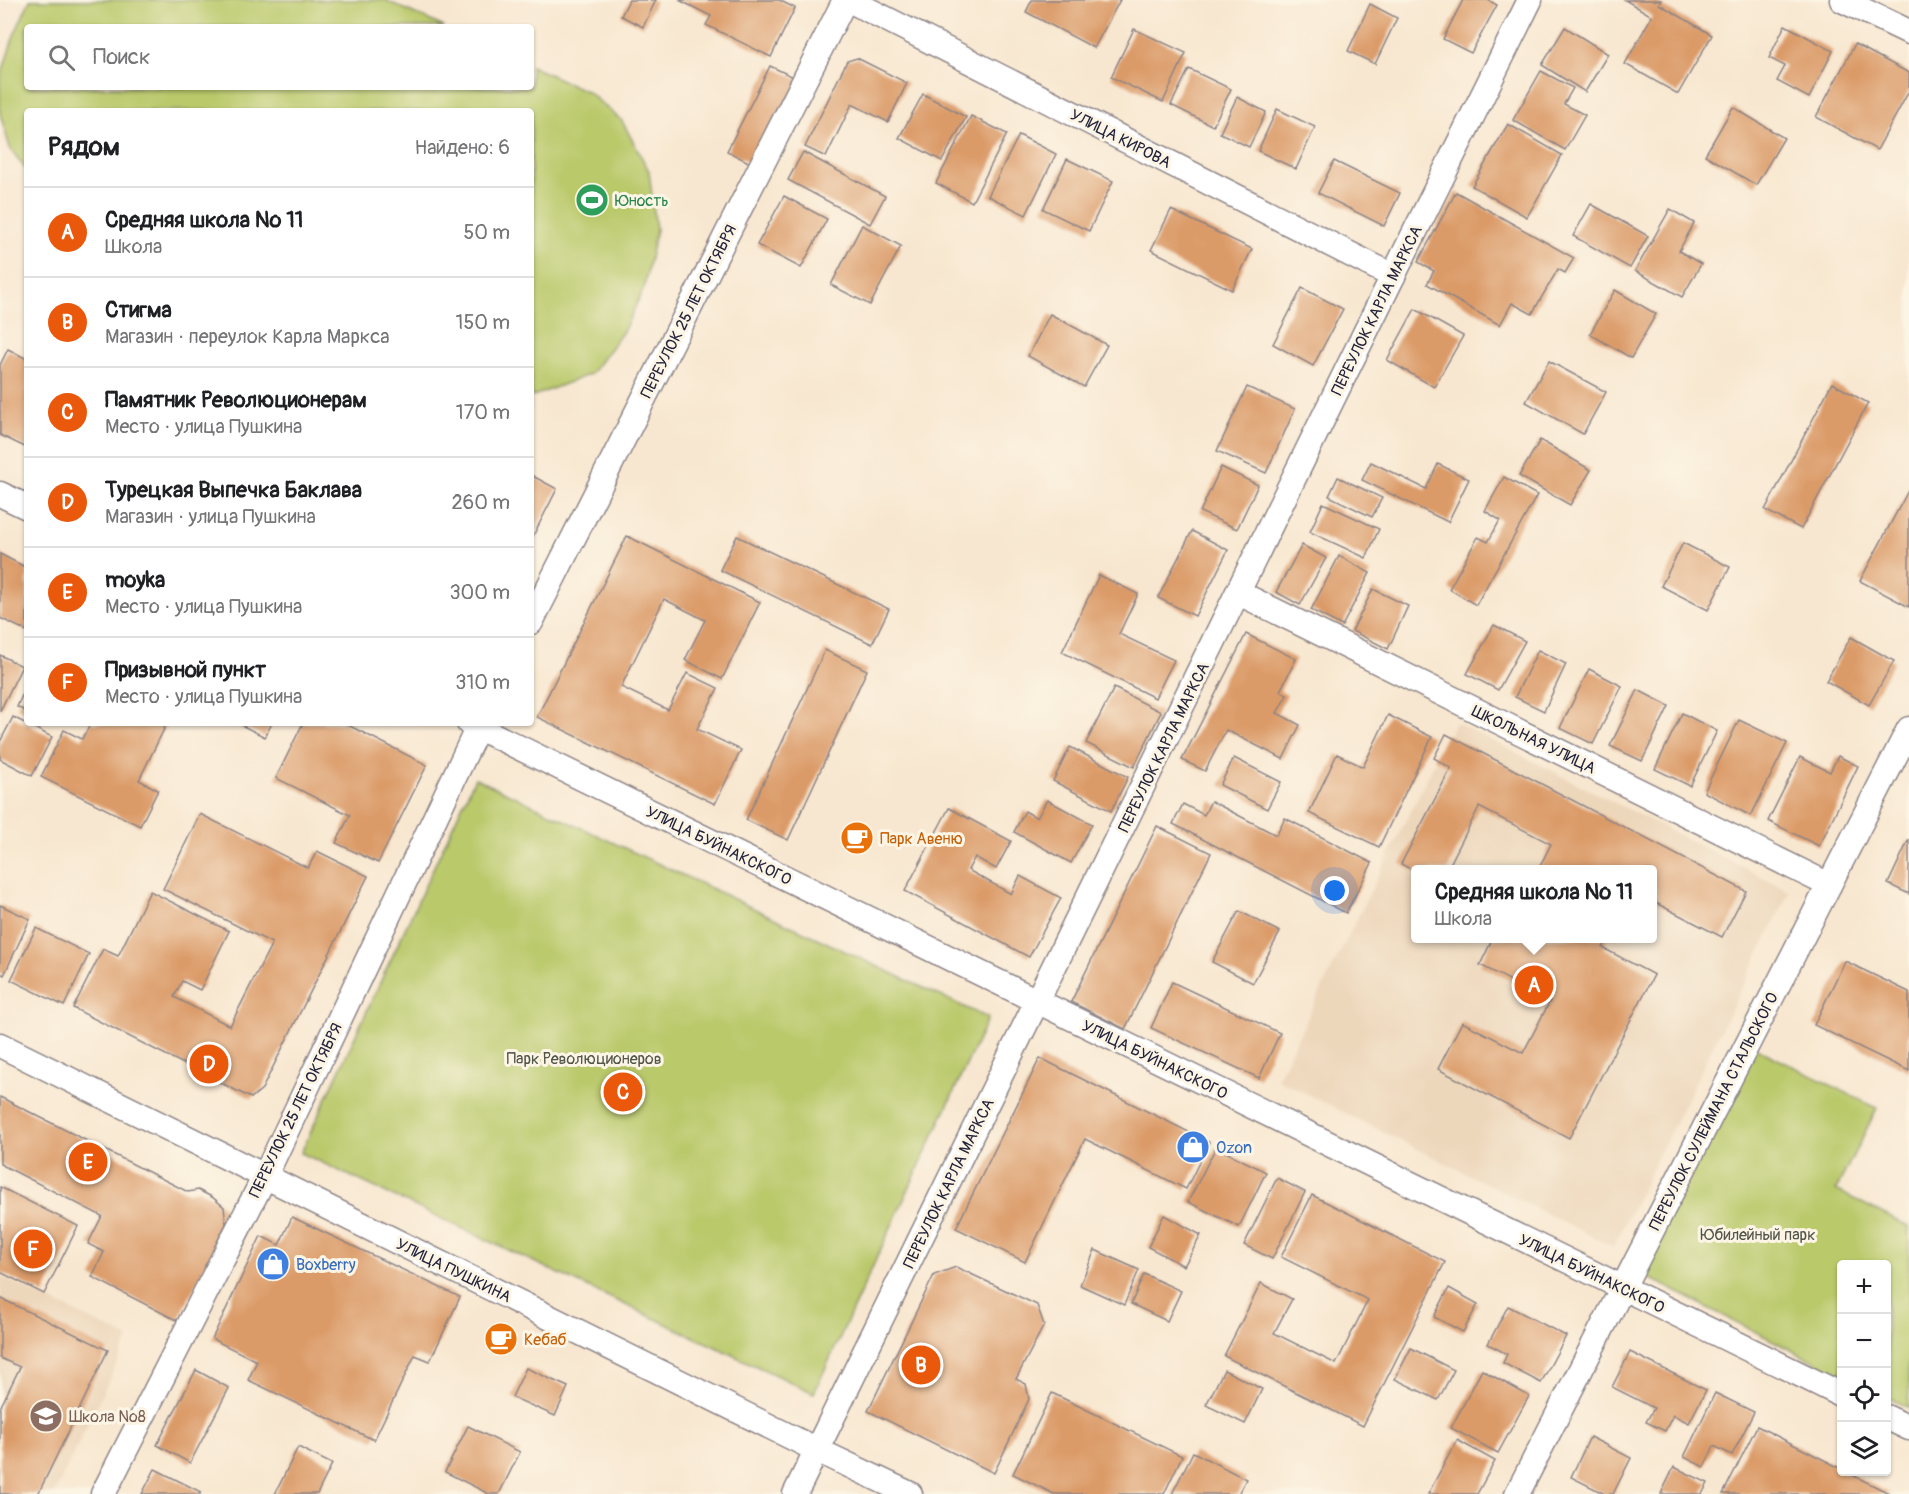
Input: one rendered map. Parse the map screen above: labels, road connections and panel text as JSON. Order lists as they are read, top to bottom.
{
  "streets": {
    "street": [
      "УЛИЦА КИРОВА",
      "ПЕРЕУЛОК КАРЛА МАРКСА",
      "ПЕРЕУЛОК 25 ЛЕТ ОКТЯБРЯ",
      "ШКОЛЬНАЯ УЛИЦА",
      "УЛИЦА БУЙНАКСКОГО",
      "ПЕРЕУЛОК СУЛЕЙМАНА СТАЛЬСКОГО",
      "УЛИЦА ПУШКИНА"
    ]
  },
  "crossings": [
    ["УЛИЦА КИРОВА", "ПЕРЕУЛОК КАРЛА МАРКСА"],
    ["УЛИЦА КИРОВА", "ПЕРЕУЛОК 25 ЛЕТ ОКТЯБРЯ"],
    ["ПЕРЕУЛОК КАРЛА МАРКСА", "ШКОЛЬНАЯ УЛИЦА"],
    ["ПЕРЕУЛОК КАРЛА МАРКСА", "УЛИЦА БУЙНАКСКОГО"],
    ["ПЕРЕУЛОК КАРЛА МАРКСА", "УЛИЦА ПУШКИНА"],
    ["ПЕРЕУЛОК 25 ЛЕТ ОКТЯБРЯ", "УЛИЦА ПУШКИНА"],
    ["ШКОЛЬНАЯ УЛИЦА", "ПЕРЕУЛОК СУЛЕЙМАНА СТАЛЬСКОГО"],
    ["УЛИЦА БУЙНАКСКОГО", "ПЕРЕУЛОК СУЛЕЙМАНА СТАЛЬСКОГО"]
  ],
  "parks": ["Парк Революционеров", "Юбилейный парк"],
  "places": {
    "sports": ["Юность"],
    "cafe": ["Парк Авеню", "Кебаб"],
    "shop": ["Ozon", "Boxberry"],
    "school or university": ["Школа №8"]
  },
  "page": {
    "search": "Поиск",
    "heading": ["Рядом", "Найдено: 6"],
    "list": [
      {
        "mark": "A",
        "name": "Средняя школа № 11",
        "note": "Школа",
        "value": "50 m"
      },
      {
        "mark": "B",
        "name": "Стигма",
        "note": "Магазин · переулок Карла Маркса",
        "value": "150 m"
      },
      {
        "mark": "C",
        "name": "Памятник Революционерам",
        "note": "Место · улица Пушкина",
        "value": "170 m"
      },
      {
        "mark": "D",
        "name": "Турецкая Выпечка Баклава",
        "note": "Магазин · улица Пушкина",
        "value": "260 m"
      },
      {
        "mark": "E",
        "name": "moyka",
        "note": "Место · улица Пушкина",
        "value": "300 m"
      },
      {
        "mark": "F",
        "name": "Призывной пункт",
        "note": "Место · улица Пушкина",
        "value": "310 m"
      }
    ],
    "popup": ["Средняя школа № 11", "Школа"],
    "pins": [
      "A",
      "D",
      "C",
      "E",
      "F",
      "B"
    ],
    "map_buttons": ["+", "−"]
  }
}
